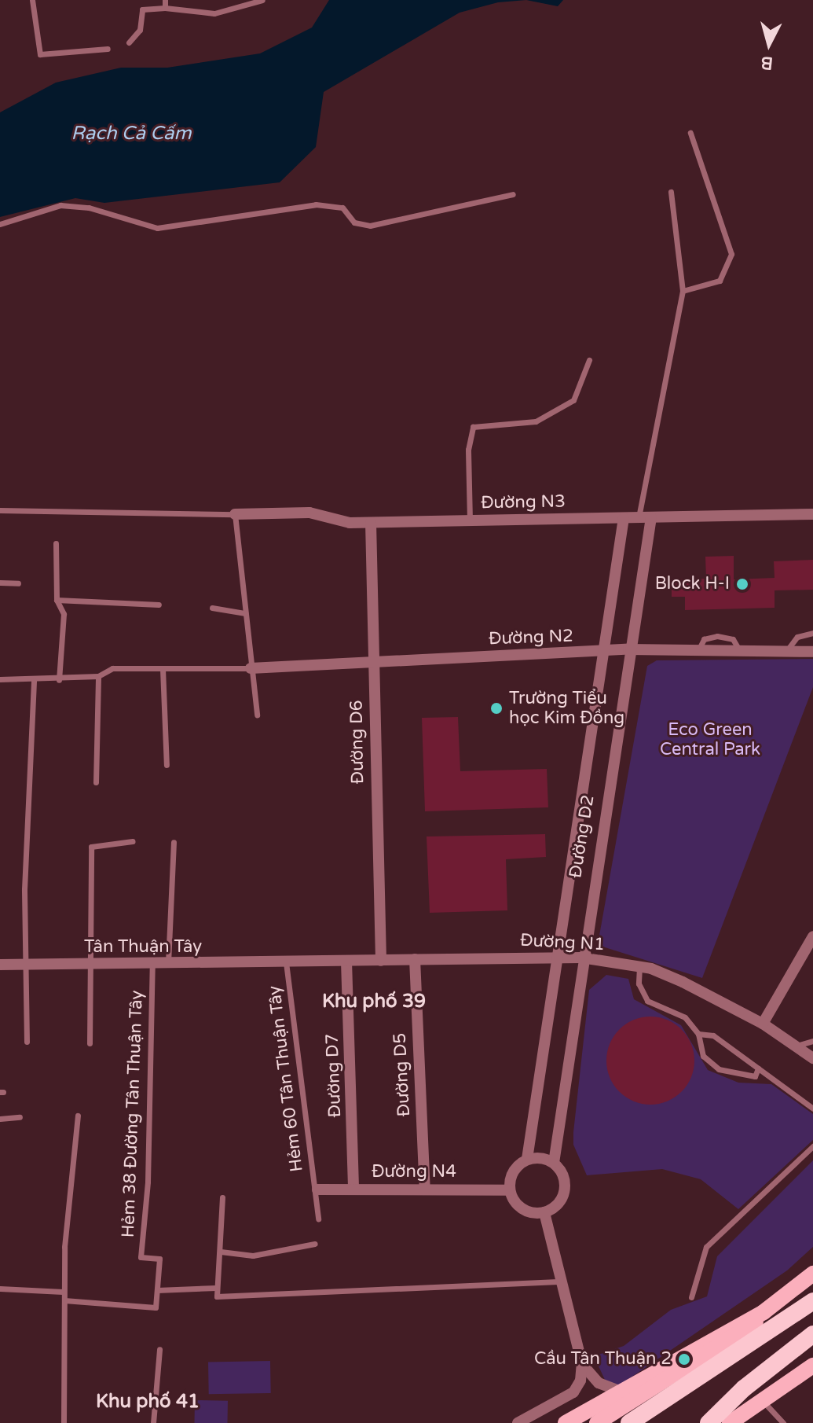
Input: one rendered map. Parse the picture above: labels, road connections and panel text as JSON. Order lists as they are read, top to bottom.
{
  "streets": {
    "street": [
      "Đường N3",
      "Đường N2",
      "Đường D6",
      "Đường D2",
      "Đường N1",
      "Tân Thuận Tây",
      "Đường D5",
      "Đường D7",
      "Đường N4"
    ],
    "lane": ["Hẻm 60 Tân Thuận Tây", "Hẻm 38 Đường Tân Thuận Tây"]
  },
  "crossings": [
    ["Đường N3", "Đường D6"],
    ["Đường N3", "Đường D2"],
    ["Đường N2", "Đường D6"],
    ["Đường N2", "Đường D2"],
    ["Đường D6", "Đường N1"],
    ["Đường D2", "Đường N1"],
    ["Đường D2", "Đường N4"],
    ["Đường N1", "Tân Thuận Tây"],
    ["Đường N1", "Đường D5"],
    ["Đường N1", "Đường D7"],
    ["Đường N1", "Hẻm 60 Tân Thuận Tây"],
    ["Tân Thuận Tây", "Hẻm 60 Tân Thuận Tây"],
    ["Tân Thuận Tây", "Hẻm 38 Đường Tân Thuận Tây"],
    ["Đường D5", "Đường N4"],
    ["Đường D7", "Đường N4"],
    ["Hẻm 60 Tân Thuận Tây", "Đường N4"]
  ],
  "districts": ["Khu phố 39", "Khu phố 41"],
  "water": ["Rạch Cả Cấm"],
  "parks": ["Eco Green Central Park"],
  "places": ["Block H-I", "Trường Tiểu học Kim Đồng", "Cầu Tân Thuận 2"],
  "north": "bottom"
}
